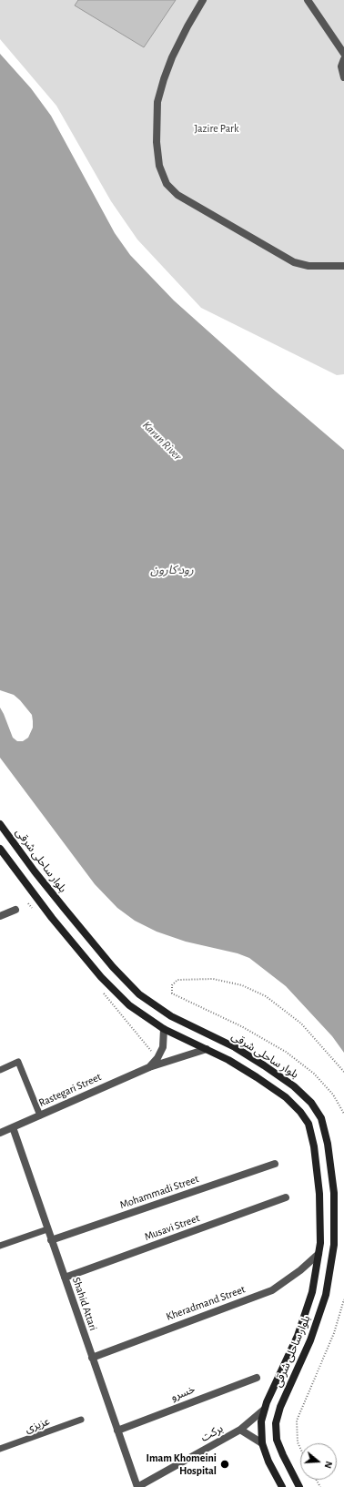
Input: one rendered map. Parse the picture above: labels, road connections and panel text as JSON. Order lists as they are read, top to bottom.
{
  "streets": {
    "main road": ["بلوار ساحلی شرقی"],
    "street": [
      "Rastegari Street",
      "Mohammadi Street",
      "Musavi Street",
      "Kheradmand Street",
      "Shahid Attari",
      "خسرو",
      "برکت"
    ],
    "lane": ["عزیزی"]
  },
  "crossings": [
    ["بلوار ساحلی شرقی", "Rastegari Street"],
    ["بلوار ساحلی شرقی", "Kheradmand Street"],
    ["بلوار ساحلی شرقی", "برکت"],
    ["Rastegari Street", "Shahid Attari"],
    ["Mohammadi Street", "Shahid Attari"],
    ["Musavi Street", "Shahid Attari"],
    ["Kheradmand Street", "Shahid Attari"],
    ["Shahid Attari", "خسرو"],
    ["Shahid Attari", "برکت"]
  ],
  "water": ["Karun River", "رود کارون"],
  "parks": ["Jazire Park"],
  "places": ["Imam Khomeini Hospital"],
  "north": "right"
}
